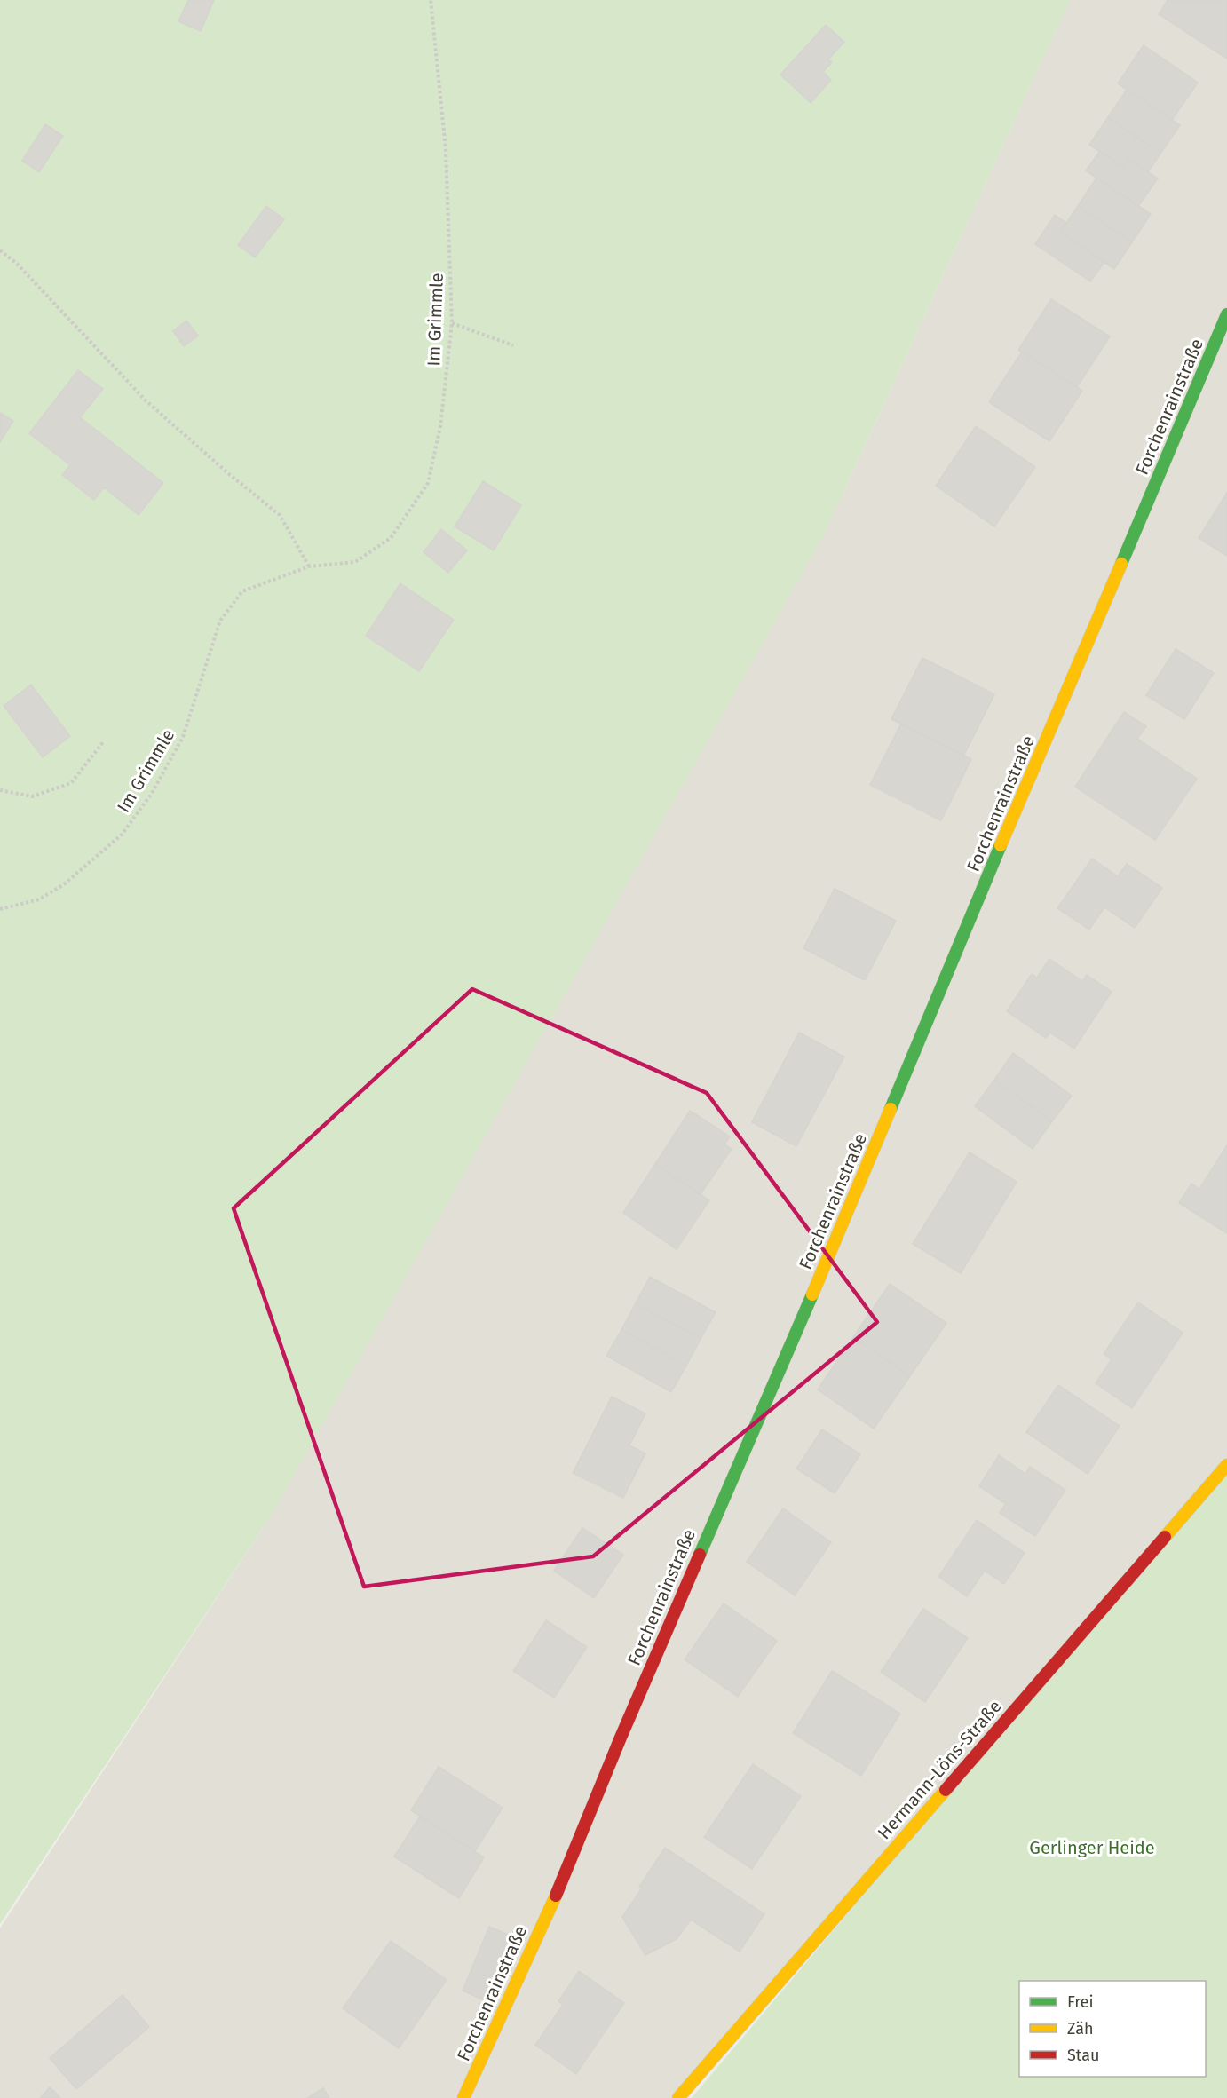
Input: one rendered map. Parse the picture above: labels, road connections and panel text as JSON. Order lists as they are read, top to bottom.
{
  "streets": {
    "street": ["Forchenrainstraße", "Hermann-Löns-Straße"],
    "path": ["Im Grimmle"]
  },
  "parks": ["Gerlinger Heide"],
  "legend": ["Frei", "Zäh", "Stau"]
}
